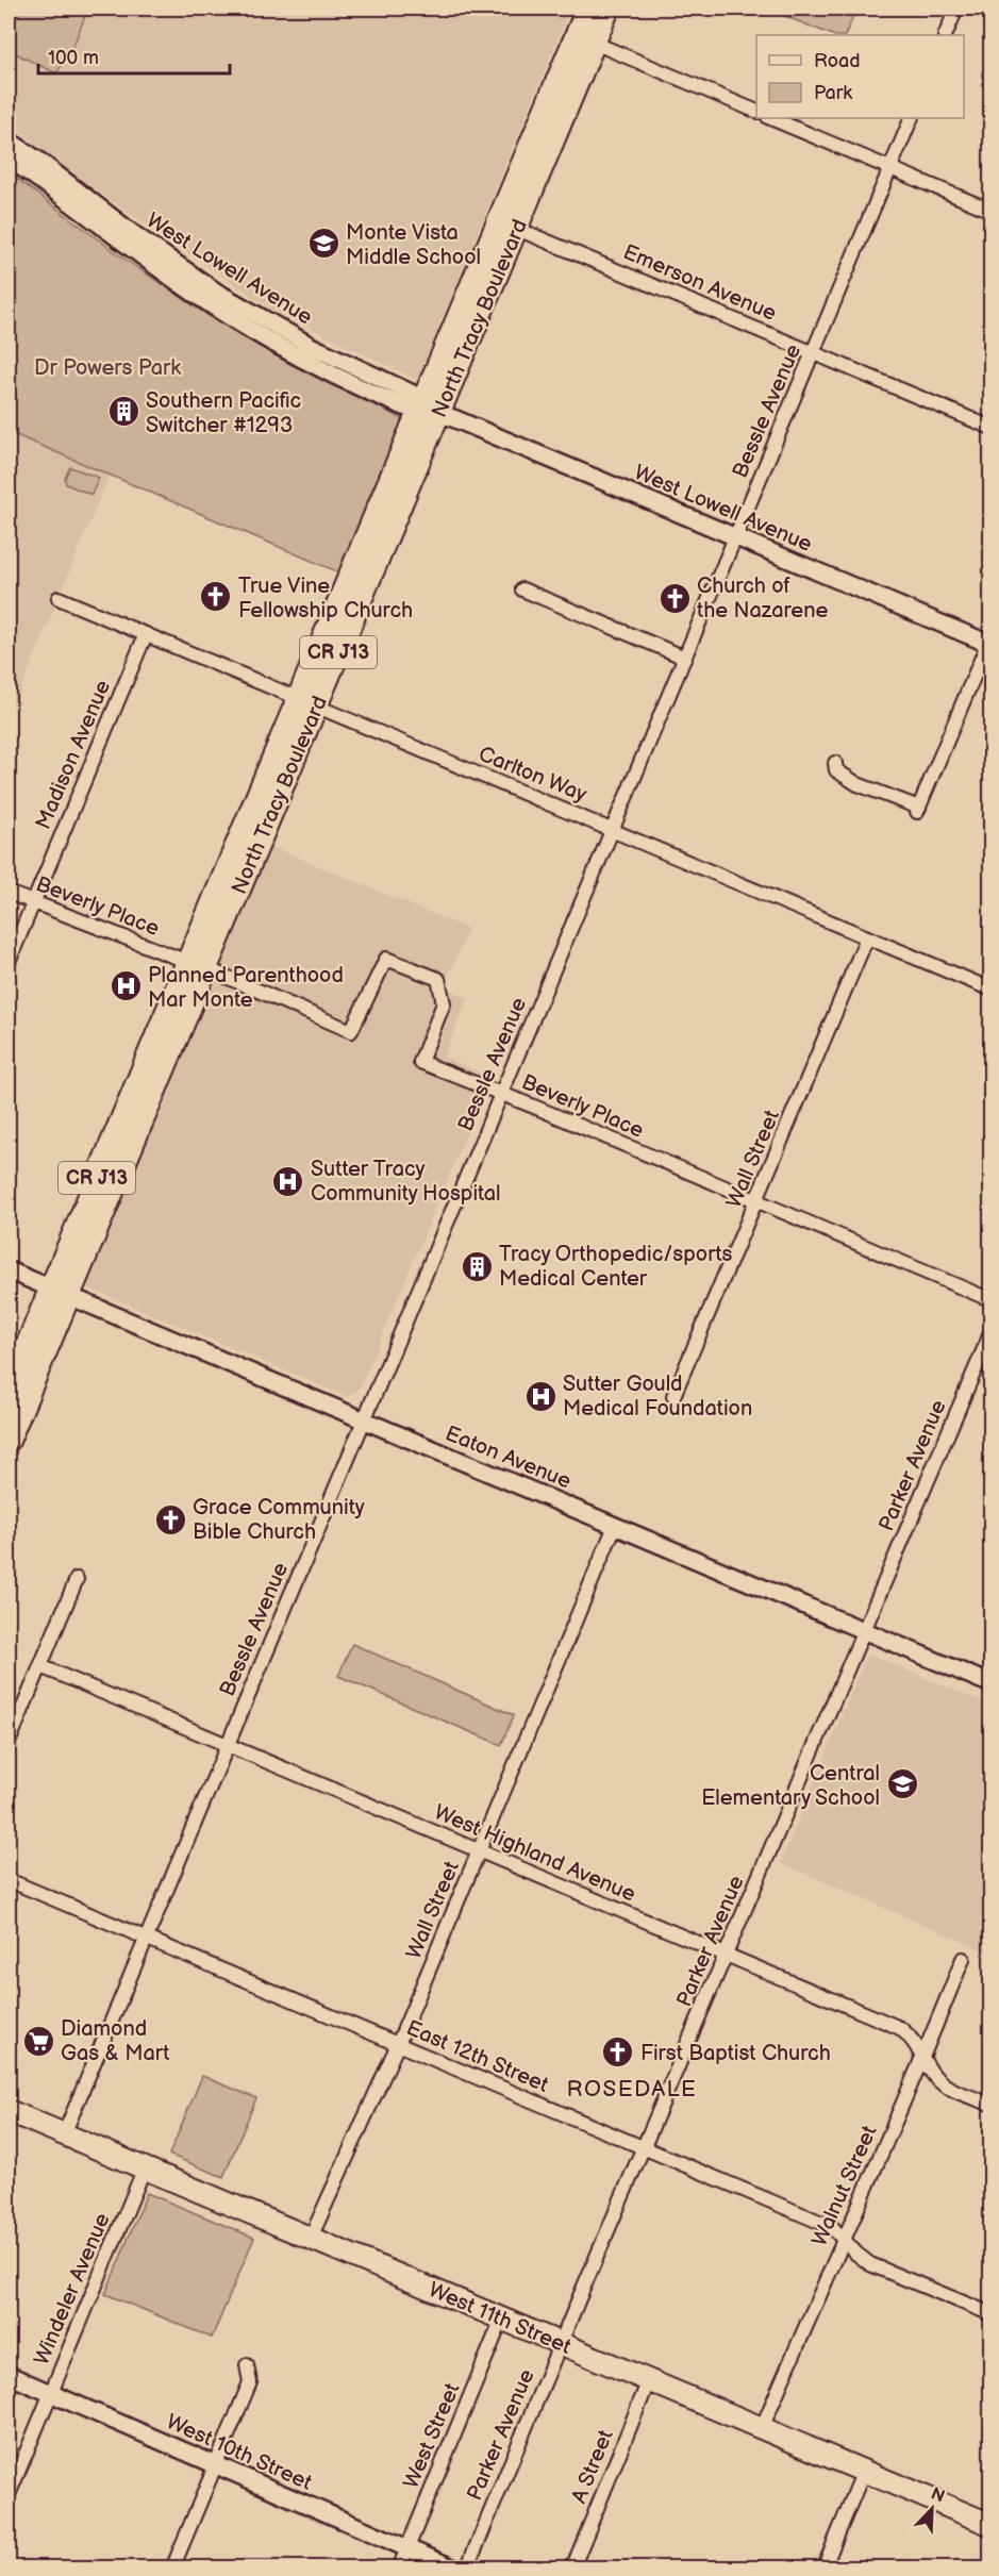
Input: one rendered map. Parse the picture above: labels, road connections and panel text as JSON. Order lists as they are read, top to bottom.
{
  "streets": {
    "main road": ["North Tracy Boulevard", "CR J13", "West 11th Street"],
    "street": [
      "West Lowell Avenue",
      "Emerson Avenue",
      "Bessle Avenue",
      "Madison Avenue",
      "Carlton Way",
      "Beverly Place",
      "Wall Street",
      "Eaton Avenue",
      "Parker Avenue",
      "West Highland Avenue",
      "East 12th Street",
      "Walnut Street",
      "Windeler Avenue",
      "West Street",
      "West 10th Street",
      "A Street"
    ]
  },
  "crossings": [
    ["West Lowell Avenue", "North Tracy Boulevard"],
    ["West Lowell Avenue", "Bessle Avenue"],
    ["Emerson Avenue", "North Tracy Boulevard"],
    ["Emerson Avenue", "Bessle Avenue"],
    ["North Tracy Boulevard", "Carlton Way"],
    ["North Tracy Boulevard", "Beverly Place"],
    ["North Tracy Boulevard", "Eaton Avenue"],
    ["Bessle Avenue", "Carlton Way"],
    ["Bessle Avenue", "Beverly Place"],
    ["Bessle Avenue", "Eaton Avenue"],
    ["Bessle Avenue", "West Highland Avenue"],
    ["Bessle Avenue", "East 12th Street"],
    ["Bessle Avenue", "West 11th Street"],
    ["Madison Avenue", "Carlton Way"],
    ["Madison Avenue", "Beverly Place"],
    ["Carlton Way", "Wall Street"],
    ["Beverly Place", "Wall Street"],
    ["Wall Street", "Eaton Avenue"],
    ["Wall Street", "West Highland Avenue"],
    ["Wall Street", "East 12th Street"],
    ["Wall Street", "West 11th Street"],
    ["Eaton Avenue", "Parker Avenue"],
    ["Parker Avenue", "West Highland Avenue"],
    ["Parker Avenue", "East 12th Street"],
    ["Parker Avenue", "West 11th Street"],
    ["West Highland Avenue", "Walnut Street"],
    ["East 12th Street", "Walnut Street"],
    ["Walnut Street", "West 11th Street"],
    ["Windeler Avenue", "West 11th Street"],
    ["Windeler Avenue", "West 10th Street"],
    ["West 11th Street", "West Street"],
    ["West 11th Street", "A Street"],
    ["West Street", "West 10th Street"]
  ],
  "districts": ["ROSEDALE"],
  "parks": ["Dr Powers Park"],
  "places": {
    "school or university": ["Monte Vista Middle School", "Central Elementary School"],
    "building": ["Southern Pacific Switcher #1293", "Tracy Orthopedic/sports Medical Center"],
    "church": [
      "True Vine Fellowship Church",
      "Church of the Nazarene",
      "Grace Community Bible Church",
      "First Baptist Church"
    ],
    "hospital": ["Planned Parenthood Mar Monte", "Sutter Tracy Community Hospital", "Sutter Gould Medical Foundation"],
    "supermarket": ["Diamond Gas & Mart"]
  },
  "legend": ["Road", "Park"],
  "scale_bar": "100 m",
  "north": "top right"
}
